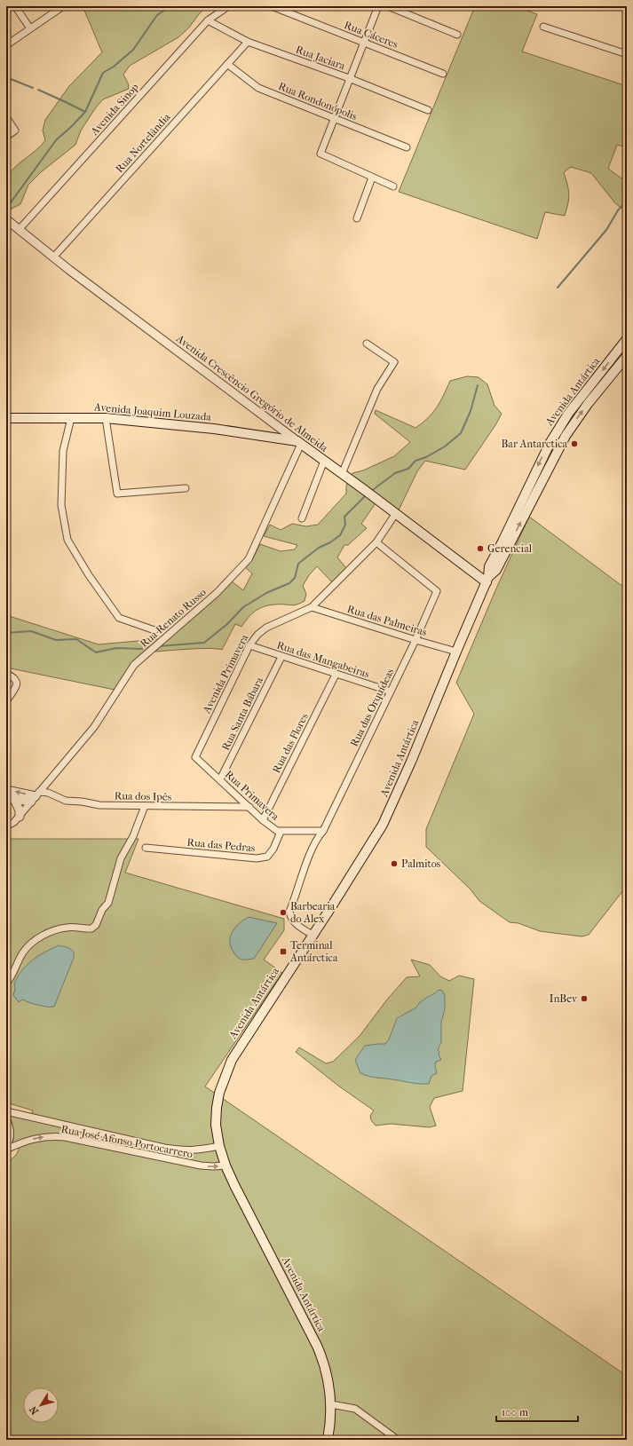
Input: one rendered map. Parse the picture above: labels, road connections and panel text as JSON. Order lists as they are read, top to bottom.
{
  "streets": {
    "main road": ["Avenida Antártica", "Avenida Crescêncio Gregório de Almeida", "Avenida Joaquim Louzada"],
    "street": [
      "Rua Cáceres",
      "Rua Jaciara",
      "Rua Rondonópolis",
      "Avenida Sinop",
      "Rua Nortelândia",
      "Rua Renato Russo",
      "Rua das Palmeiras",
      "Rua das Mangabeiras",
      "Avenida Primavera",
      "Rua das Orquídeas",
      "Rua Santa Bábara",
      "Rua das Flores",
      "Rua Primavera",
      "Rua dos Ipês",
      "Rua das Pedras",
      "Rua José Afonso Portocarrero"
    ]
  },
  "crossings": [
    ["Rua Jaciara", "Avenida Sinop"],
    ["Rua Jaciara", "Rua Nortelândia"],
    ["Rua Rondonópolis", "Rua Nortelândia"],
    ["Avenida Sinop", "Avenida Crescêncio Gregório de Almeida"],
    ["Rua Nortelândia", "Avenida Crescêncio Gregório de Almeida"],
    ["Avenida Antártica", "Avenida Crescêncio Gregório de Almeida"],
    ["Avenida Antártica", "Rua das Palmeiras"],
    ["Avenida Antártica", "Rua das Orquídeas"],
    ["Avenida Antártica", "Rua José Afonso Portocarrero"],
    ["Avenida Crescêncio Gregório de Almeida", "Avenida Joaquim Louzada"],
    ["Avenida Crescêncio Gregório de Almeida", "Rua Renato Russo"],
    ["Avenida Crescêncio Gregório de Almeida", "Avenida Primavera"],
    ["Avenida Joaquim Louzada", "Rua Renato Russo"],
    ["Rua Renato Russo", "Rua dos Ipês"],
    ["Rua das Palmeiras", "Avenida Primavera"],
    ["Rua das Palmeiras", "Rua das Orquídeas"],
    ["Rua das Mangabeiras", "Avenida Primavera"],
    ["Rua das Mangabeiras", "Rua das Orquídeas"],
    ["Rua das Mangabeiras", "Rua Santa Bábara"],
    ["Rua das Mangabeiras", "Rua das Flores"],
    ["Avenida Primavera", "Rua das Orquídeas"],
    ["Avenida Primavera", "Rua Primavera"],
    ["Rua das Orquídeas", "Rua Primavera"],
    ["Rua Santa Bábara", "Rua Primavera"],
    ["Rua das Flores", "Rua Primavera"],
    ["Rua Primavera", "Rua dos Ipês"],
    ["Rua Primavera", "Rua das Pedras"]
  ],
  "places": {
    "other": [
      "Bar Antarctica",
      "Gerencial",
      "Palmitos",
      "Barbearia do Alex",
      "InBev"
    ],
    "transit": ["Terminal Antárctica"]
  },
  "scale_bar": "100 m",
  "north": "bottom left"
}
